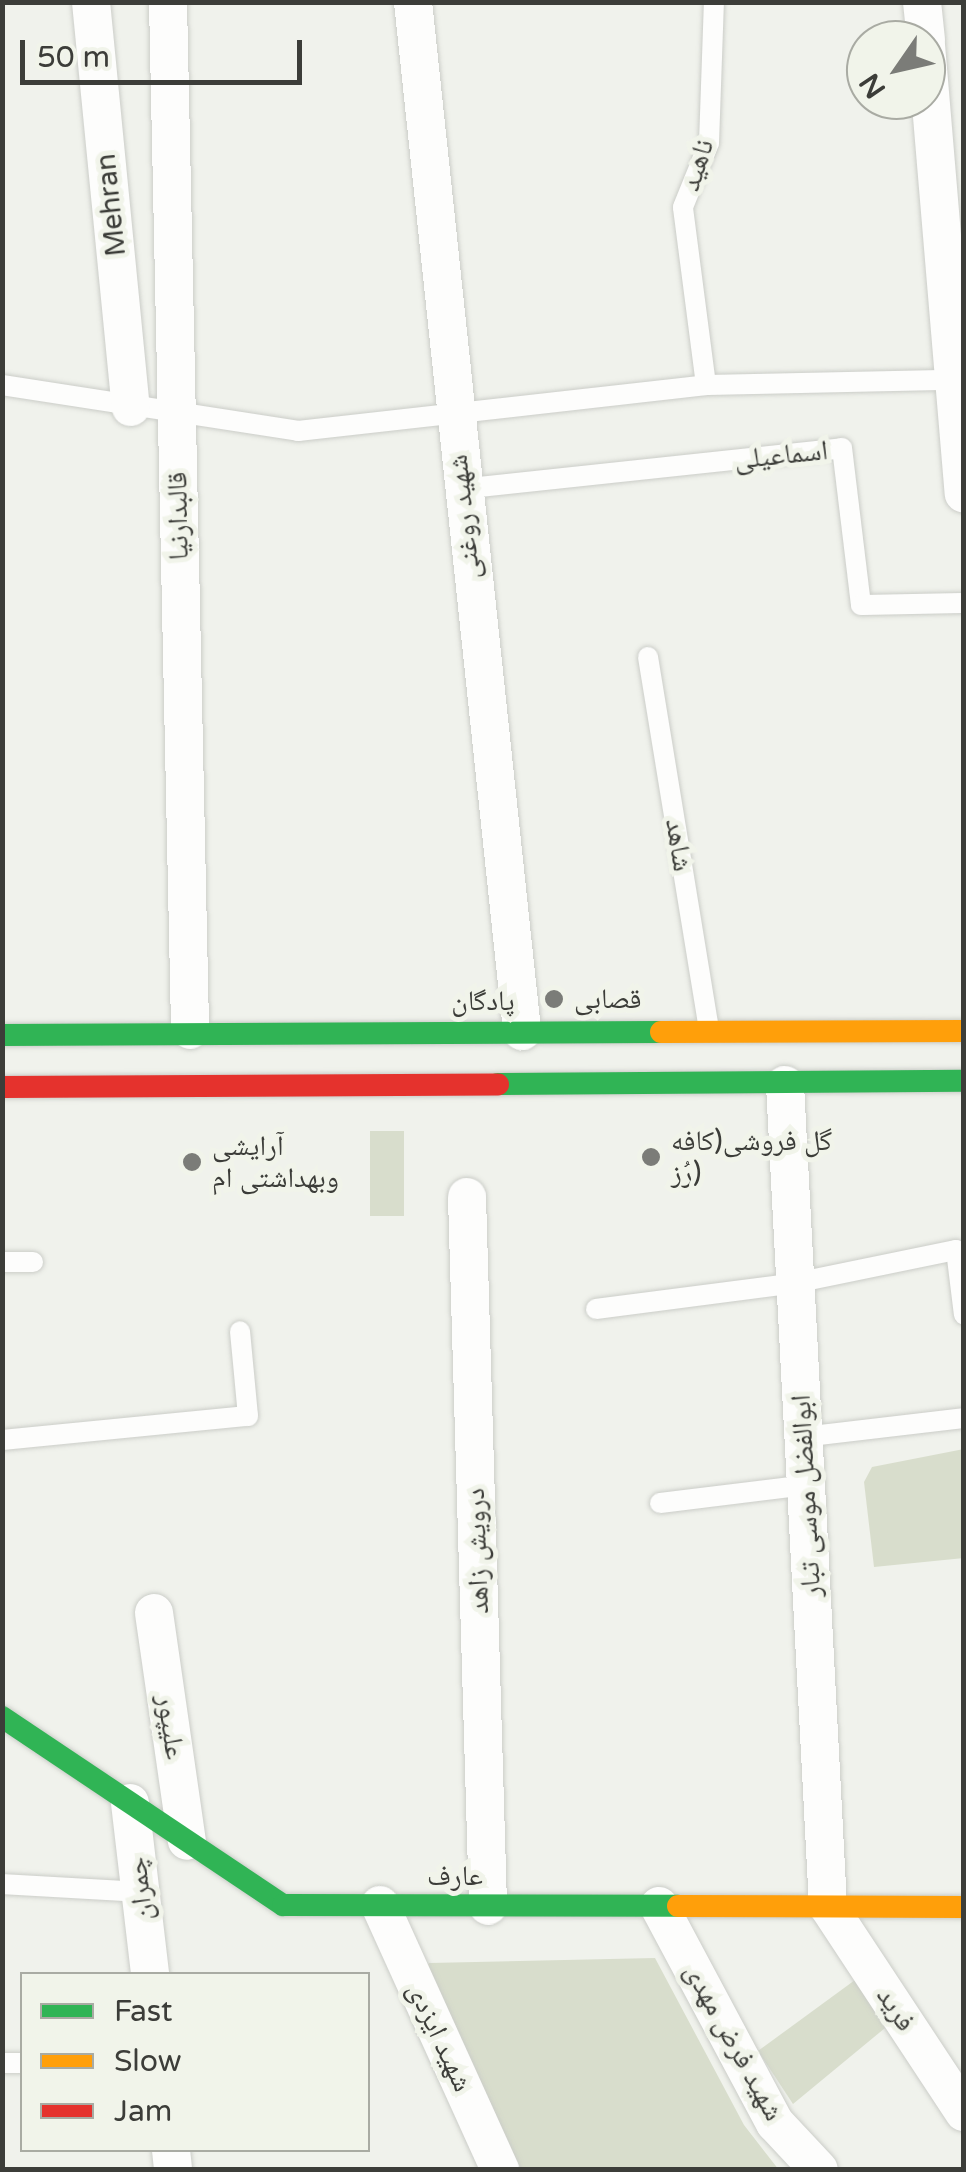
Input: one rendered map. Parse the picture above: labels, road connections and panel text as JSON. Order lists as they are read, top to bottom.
{
  "streets": {
    "main road": ["پادگان", "عارف"],
    "street": [
      "Mehran",
      "قالبدارنیا",
      "شهید روغنی",
      "ابوالفضل موسی تبار",
      "درویش زاهد",
      "علیپور",
      "چمران",
      "فرید",
      "شهید ایزدی",
      "شهید فرض مهدی"
    ],
    "lane": ["ناهید", "اسماعيلی", "شاهد"]
  },
  "crossings": [
    ["اسماعيلی", "شهید روغنی"],
    ["قالبدارنیا", "پادگان"],
    ["شهید روغنی", "پادگان"],
    ["شاهد", "پادگان"],
    ["ابوالفضل موسی تبار", "عارف"],
    ["ابوالفضل موسی تبار", "فرید"],
    ["درویش زاهد", "عارف"],
    ["علیپور", "عارف"],
    ["عارف", "چمران"],
    ["عارف", "فرید"],
    ["عارف", "شهید ایزدی"],
    ["عارف", "شهید فرض مهدی"]
  ],
  "places": ["قصابی", "گل فروشی(کافه رُز)", "آرایشی وبهداشتی ام"],
  "legend": ["Fast", "Slow", "Jam"],
  "scale_bar": "50 m",
  "north": "bottom left"
}
